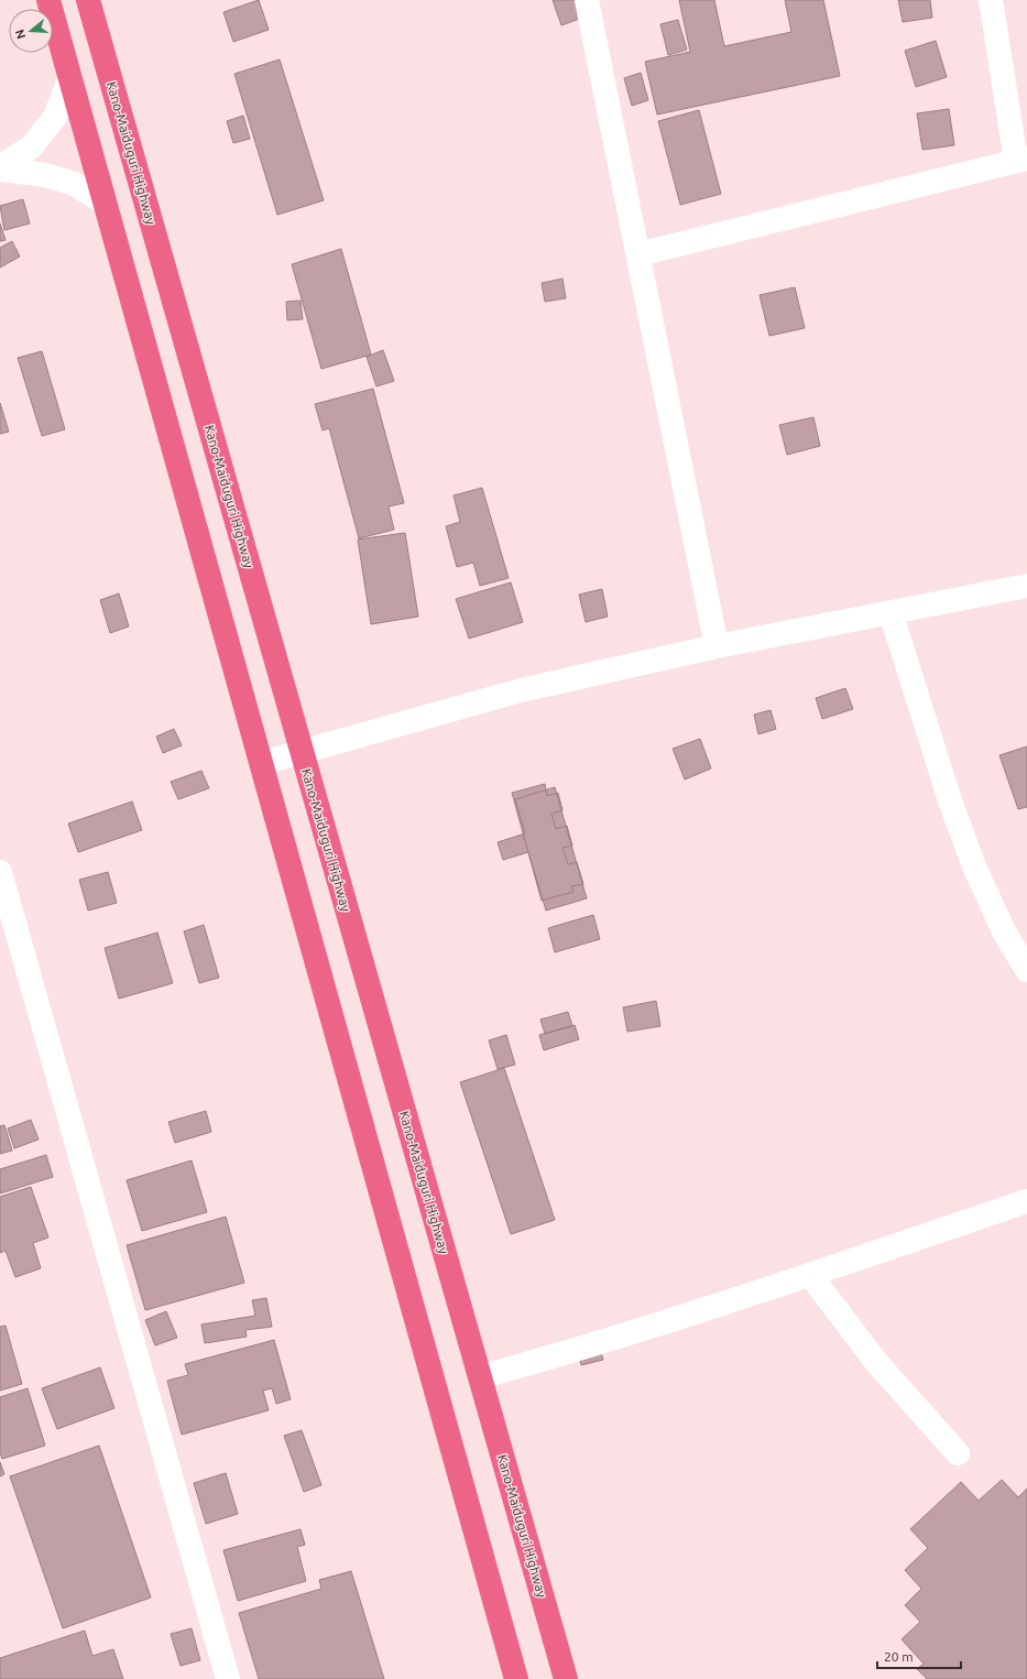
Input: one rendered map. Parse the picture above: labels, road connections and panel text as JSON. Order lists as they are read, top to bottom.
{
  "streets": {
    "highway": ["Kano-Maiduguri Highway"]
  },
  "scale_bar": "20 m",
  "north": "left"
}
